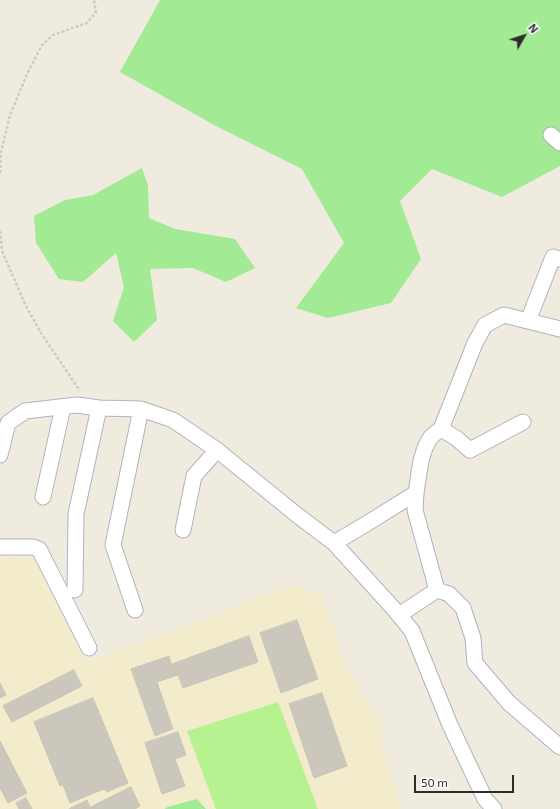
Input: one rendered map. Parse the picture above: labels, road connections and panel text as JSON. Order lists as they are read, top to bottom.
{
  "scale_bar": "50 m",
  "north": "top right"
}
